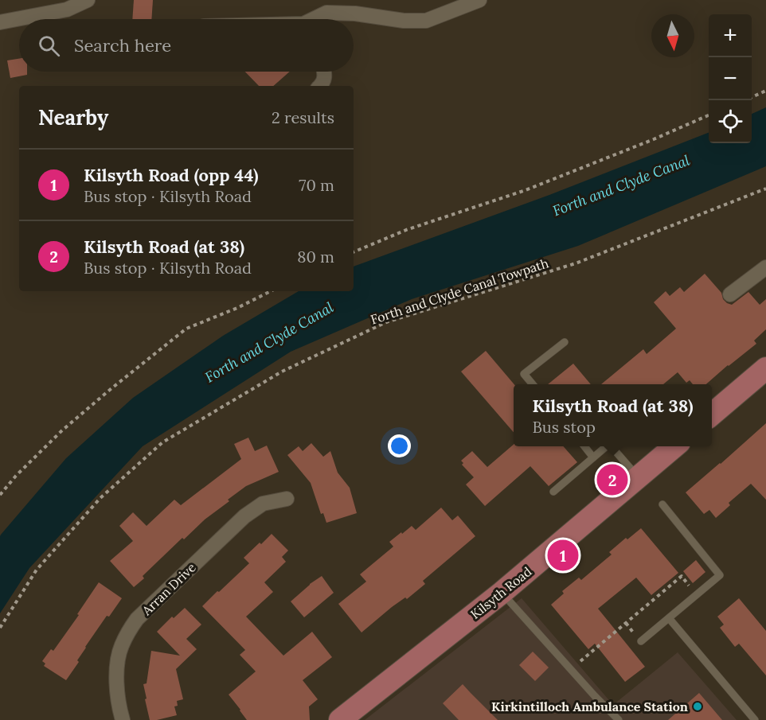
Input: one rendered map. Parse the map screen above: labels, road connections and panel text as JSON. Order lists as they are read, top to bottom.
{
  "streets": {
    "main road": ["Kilsyth Road"],
    "street": ["Arran Drive"],
    "path": ["Forth and Clyde Canal Towpath"]
  },
  "water": ["Forth and Clyde Canal"],
  "places": ["Kirkintilloch Ambulance Station"],
  "north": "bottom",
  "page": {
    "map_buttons": ["+", "−"],
    "search": "Search here",
    "heading": ["Nearby", "2 results"],
    "list": [
      {
        "mark": "1",
        "name": "Kilsyth Road (opp 44)",
        "note": "Bus stop · Kilsyth Road",
        "value": "70 m"
      },
      {
        "mark": "2",
        "name": "Kilsyth Road (at 38)",
        "note": "Bus stop · Kilsyth Road",
        "value": "80 m"
      }
    ],
    "popup": ["Kilsyth Road (at 38)", "Bus stop"],
    "pins": ["2", "1"]
  }
}
